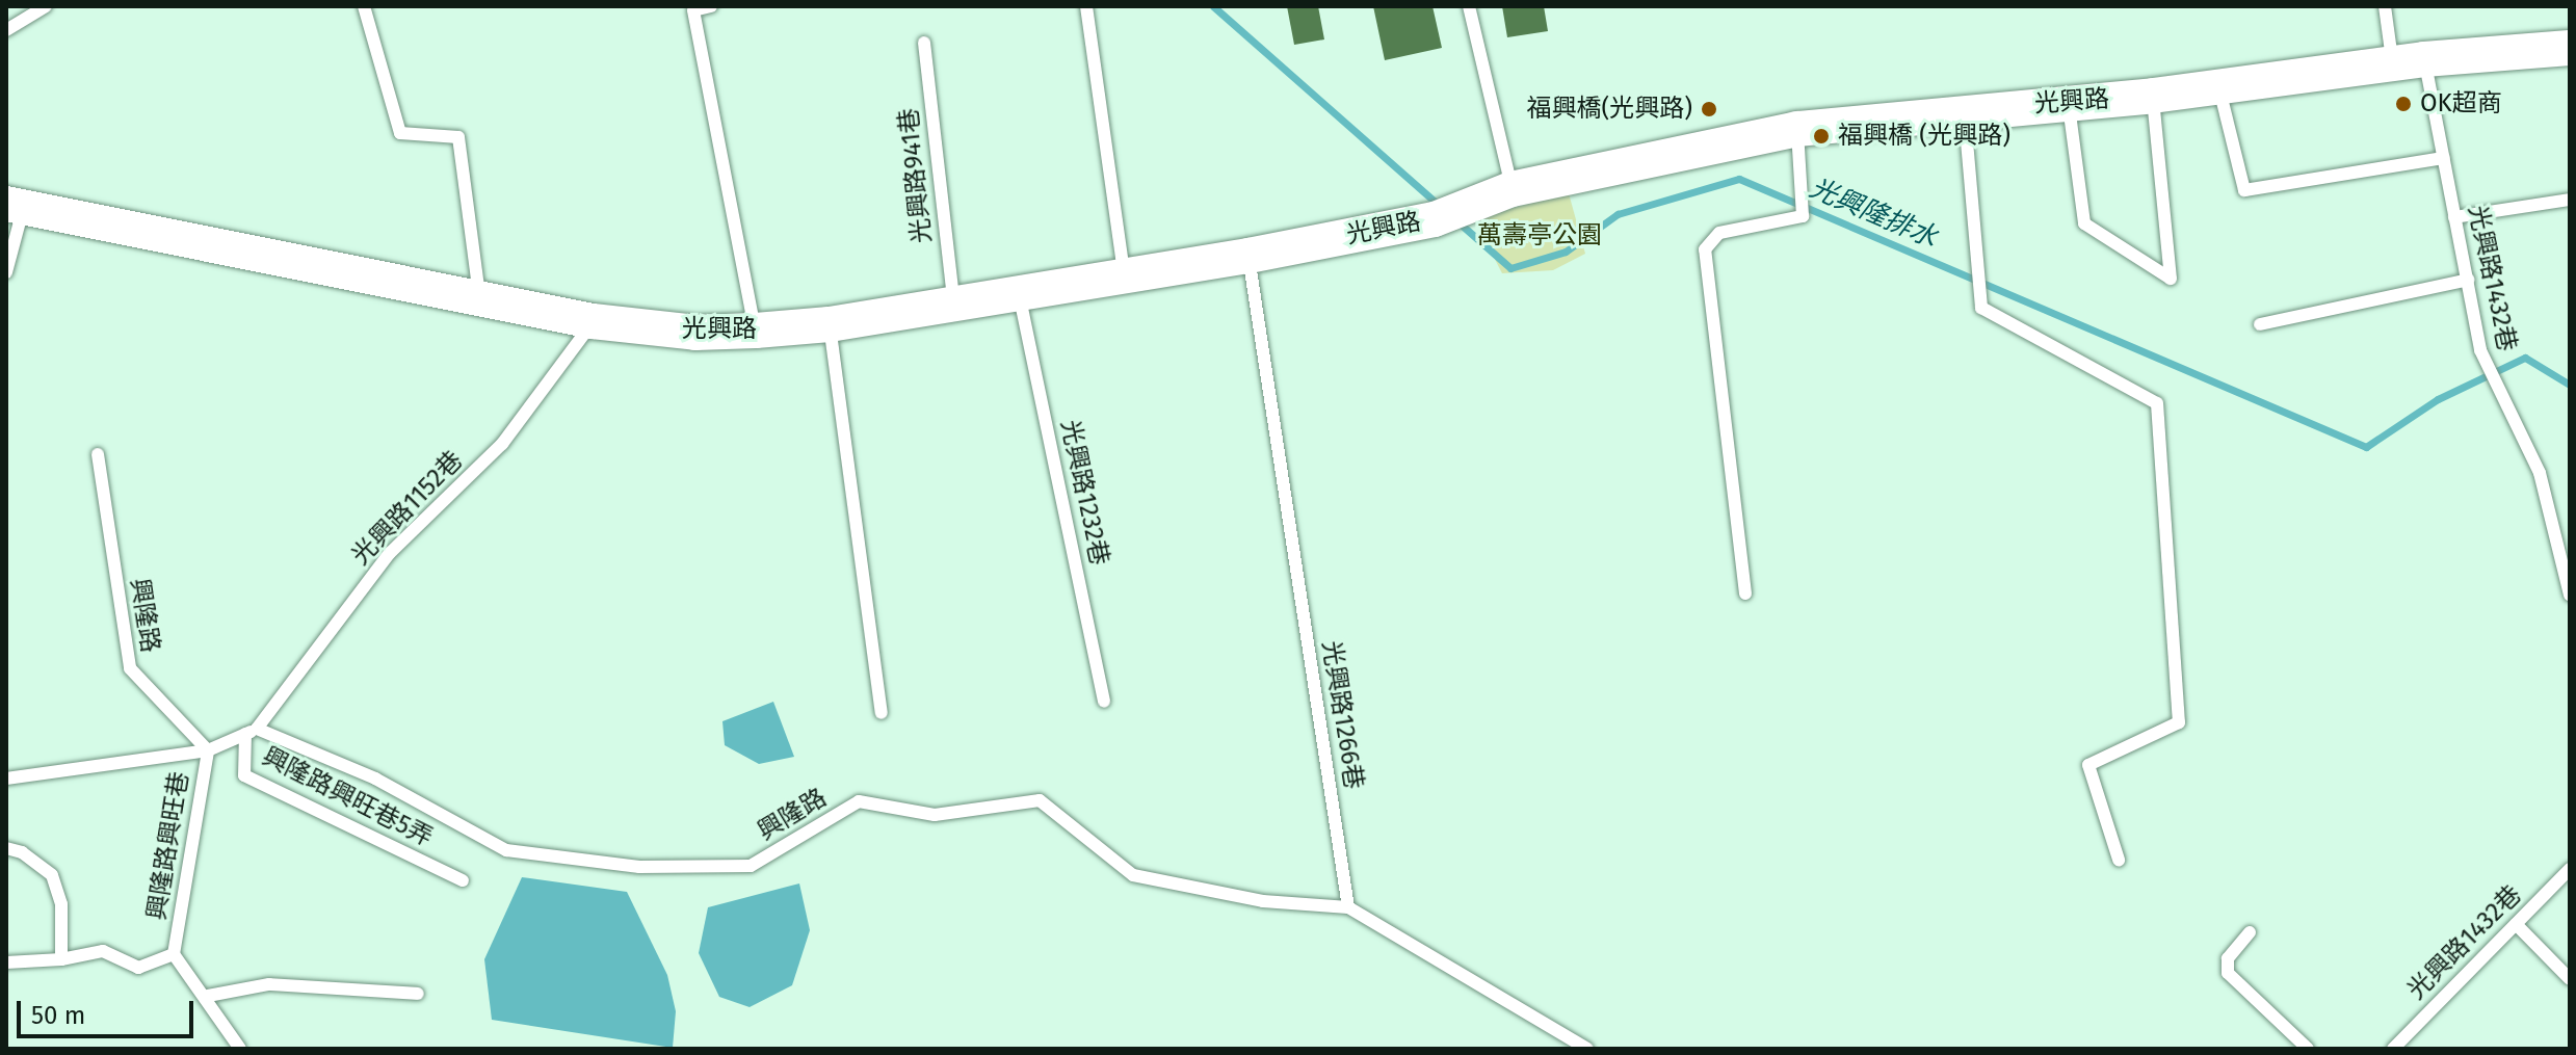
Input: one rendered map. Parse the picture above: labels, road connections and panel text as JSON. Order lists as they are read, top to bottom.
{
  "streets": {
    "main road": ["光興路"],
    "lane": [
      "光興路941巷",
      "光興路1432巷",
      "光興路1232巷",
      "光興路1152巷",
      "興隆路",
      "光興路1266巷",
      "興隆路興旺巷5弄",
      "興隆路興旺巷"
    ]
  },
  "crossings": [
    ["光興路", "光興路941巷"],
    ["光興路", "光興路1432巷"],
    ["光興路", "光興路1232巷"],
    ["光興路", "光興路1152巷"],
    ["光興路", "光興路1266巷"],
    ["光興路1152巷", "興隆路"],
    ["光興路1152巷", "興隆路興旺巷5弄"],
    ["光興路1152巷", "興隆路興旺巷"],
    ["興隆路", "光興路1266巷"],
    ["興隆路", "興隆路興旺巷5弄"],
    ["興隆路", "興隆路興旺巷"],
    ["興隆路興旺巷5弄", "興隆路興旺巷"]
  ],
  "water": ["光興隆排水"],
  "parks": ["萬壽亭公園"],
  "places": ["OK超商", "福興橋(光興路)", "福興橋 (光興路)"],
  "scale_bar": "50 m"
}
